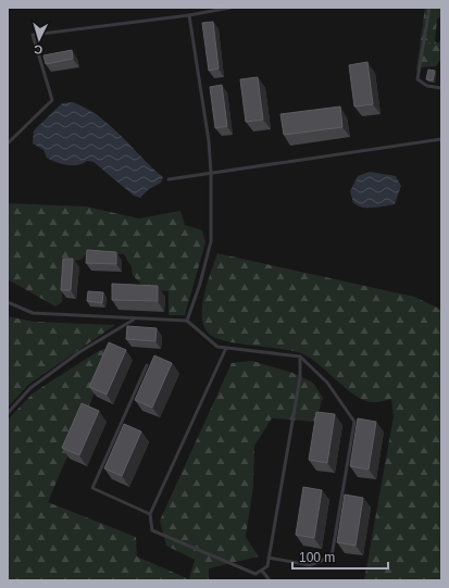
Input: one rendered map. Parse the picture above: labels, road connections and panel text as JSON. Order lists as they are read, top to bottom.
{
  "scale_bar": "100 m",
  "north": "bottom"
}
